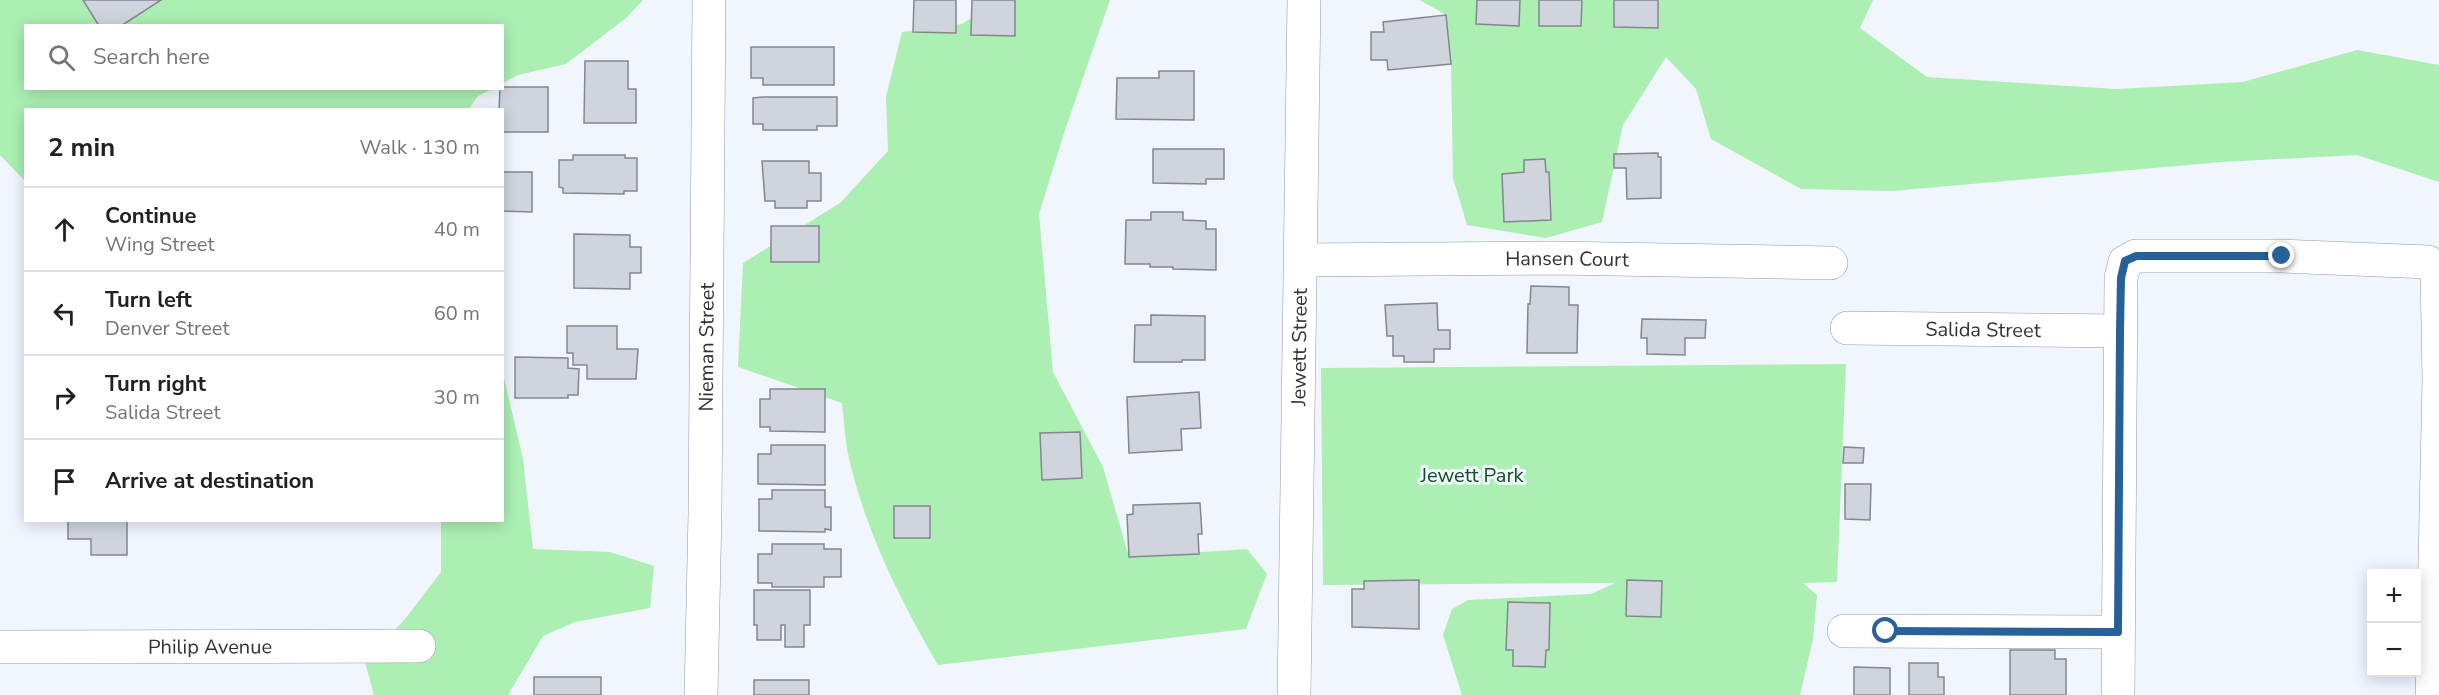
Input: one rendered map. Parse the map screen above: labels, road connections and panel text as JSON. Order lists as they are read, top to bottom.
{
  "streets": {
    "street": [
      "Hansen Court",
      "Salida Street",
      "Nieman Street",
      "Jewett Street",
      "Philip Avenue"
    ]
  },
  "crossings": [
    ["Hansen Court", "Jewett Street"]
  ],
  "parks": ["Jewett Park"],
  "page": {
    "search": "Search here",
    "heading": ["2 min", "Walk · 130 m"],
    "list": [
      ["Continue", "Wing Street", "40 m"],
      ["Turn left", "Denver Street", "60 m"],
      ["Turn right", "Salida Street", "30 m"],
      "Arrive at destination"
    ],
    "map_buttons": ["+", "−"]
  }
}
